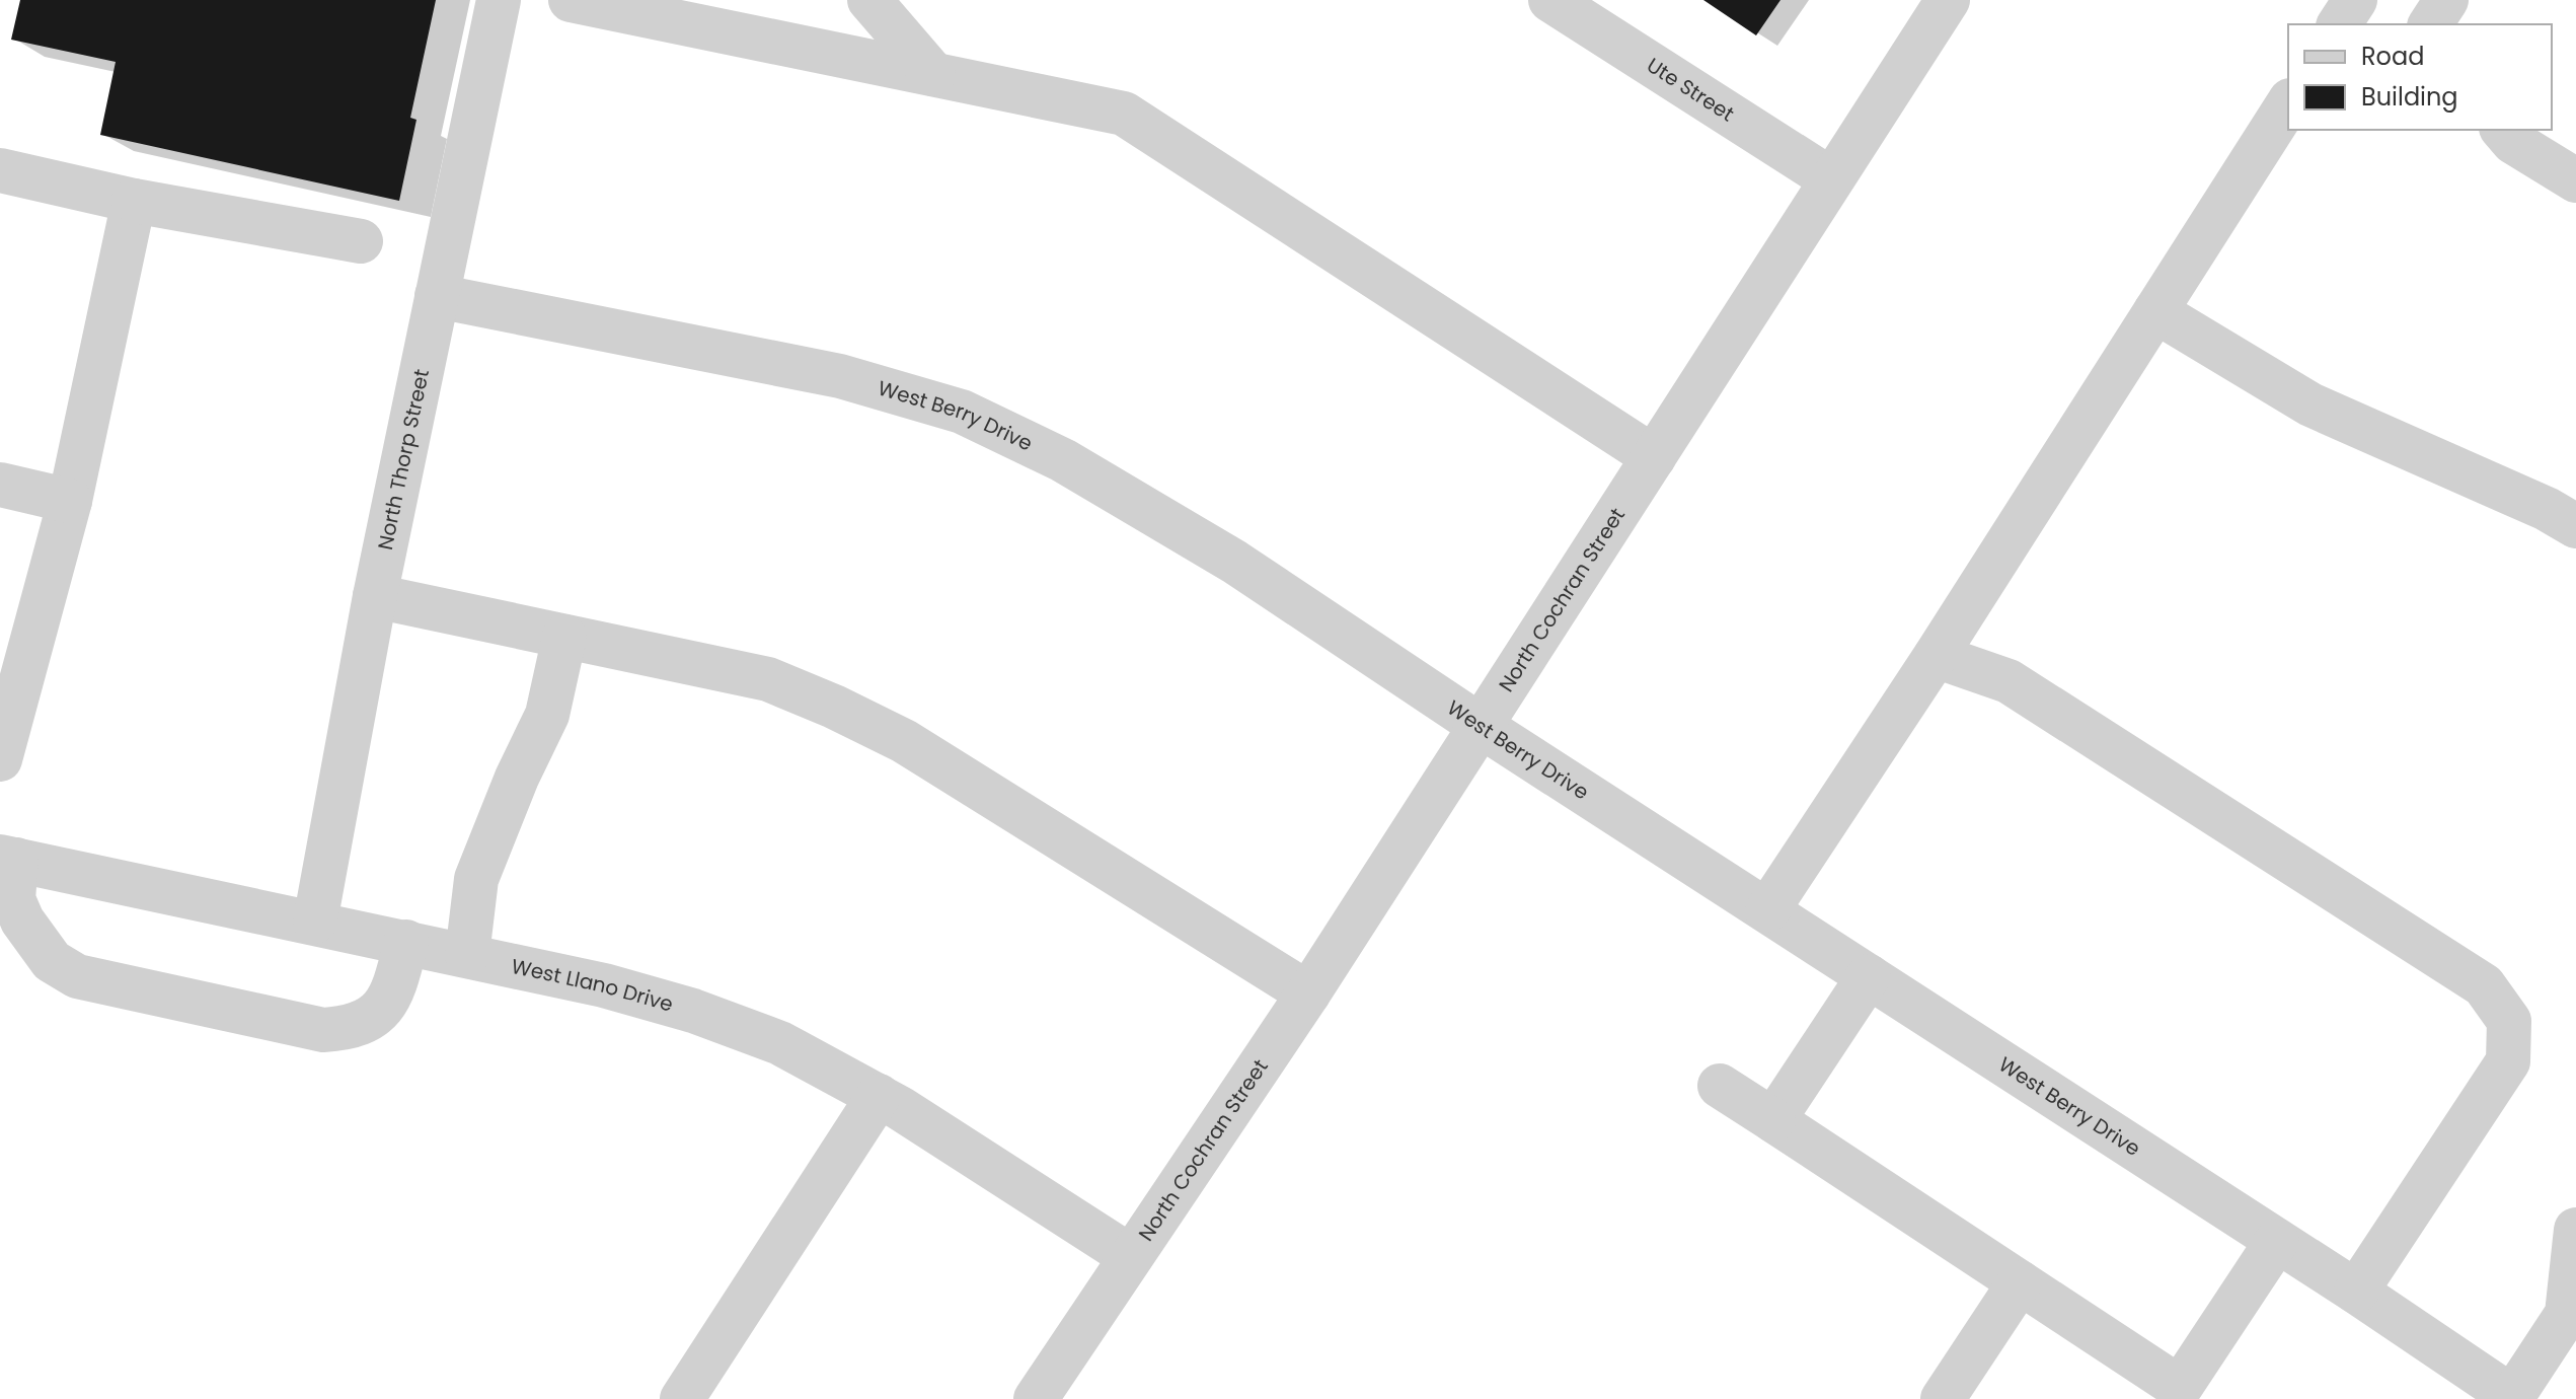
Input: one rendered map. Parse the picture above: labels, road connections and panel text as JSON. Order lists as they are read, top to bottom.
{
  "streets": {
    "street": [
      "Ute Street",
      "West Berry Drive",
      "North Thorp Street",
      "North Cochran Street",
      "West Llano Drive"
    ]
  },
  "crossings": [
    ["Ute Street", "North Cochran Street"],
    ["West Berry Drive", "North Thorp Street"],
    ["West Berry Drive", "North Cochran Street"],
    ["North Thorp Street", "West Llano Drive"],
    ["North Cochran Street", "West Llano Drive"]
  ],
  "legend": ["Road", "Building"]
}
